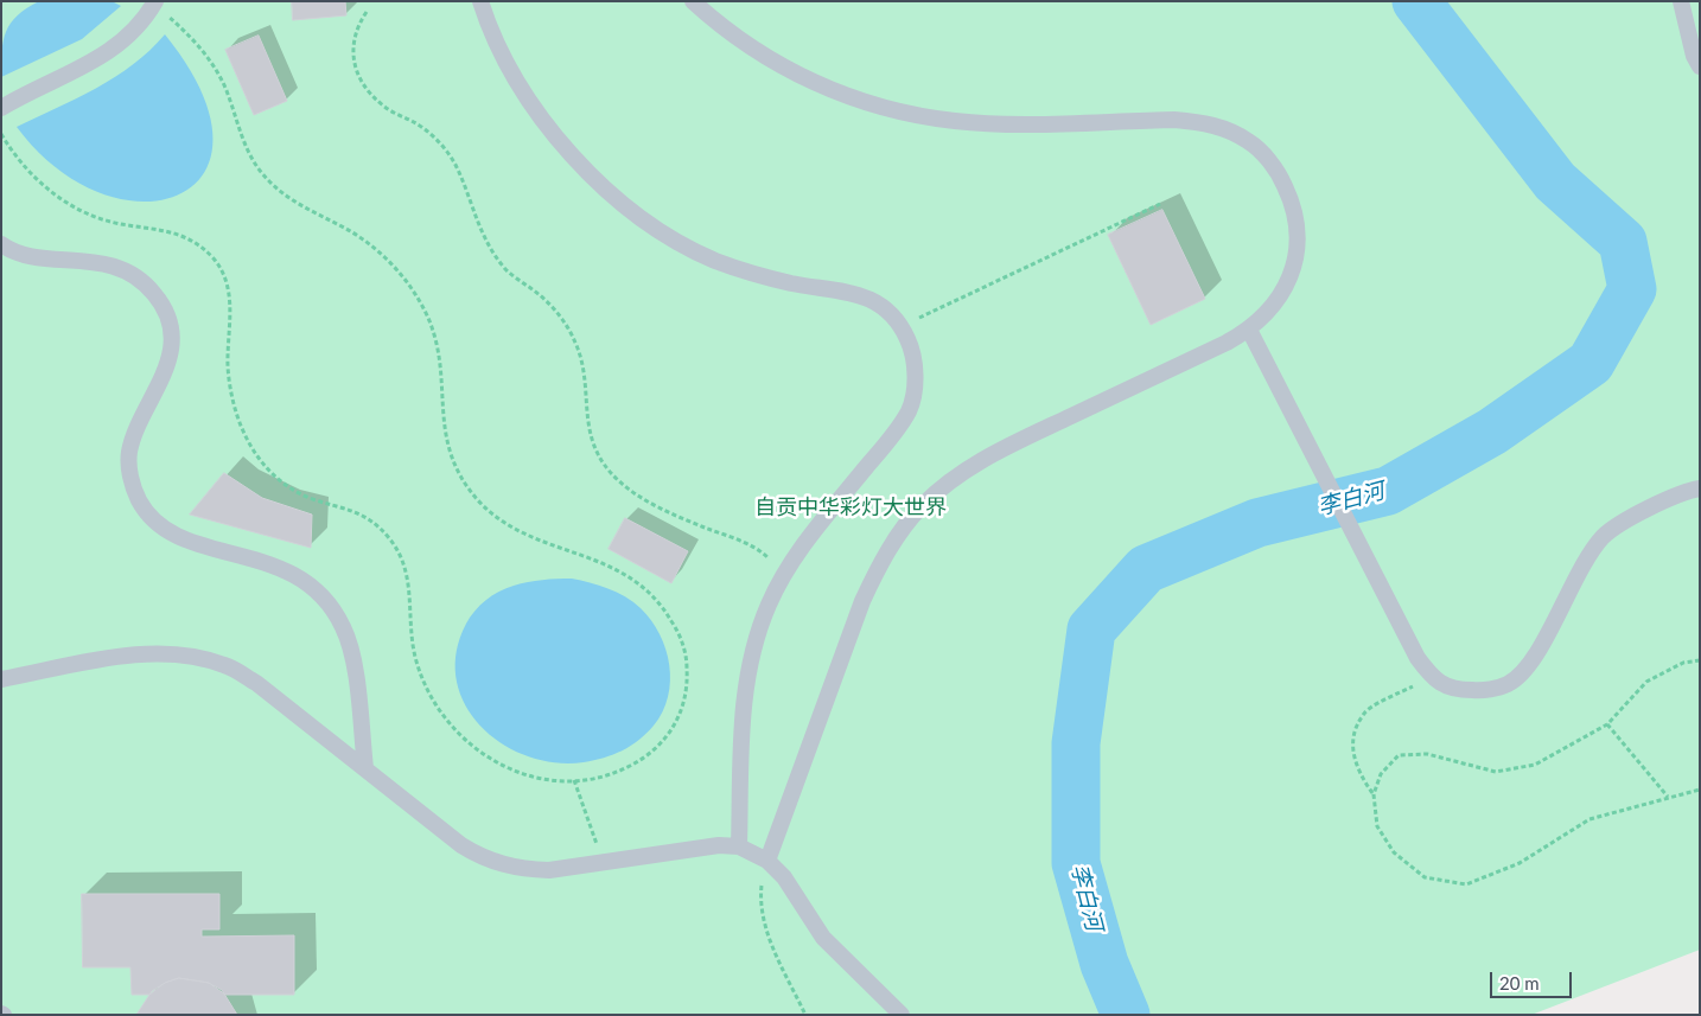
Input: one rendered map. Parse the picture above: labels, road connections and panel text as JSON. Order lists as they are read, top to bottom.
{
  "water": ["李白河"],
  "parks": ["自贡中华彩灯大世界"],
  "scale_bar": "20 m"
}
